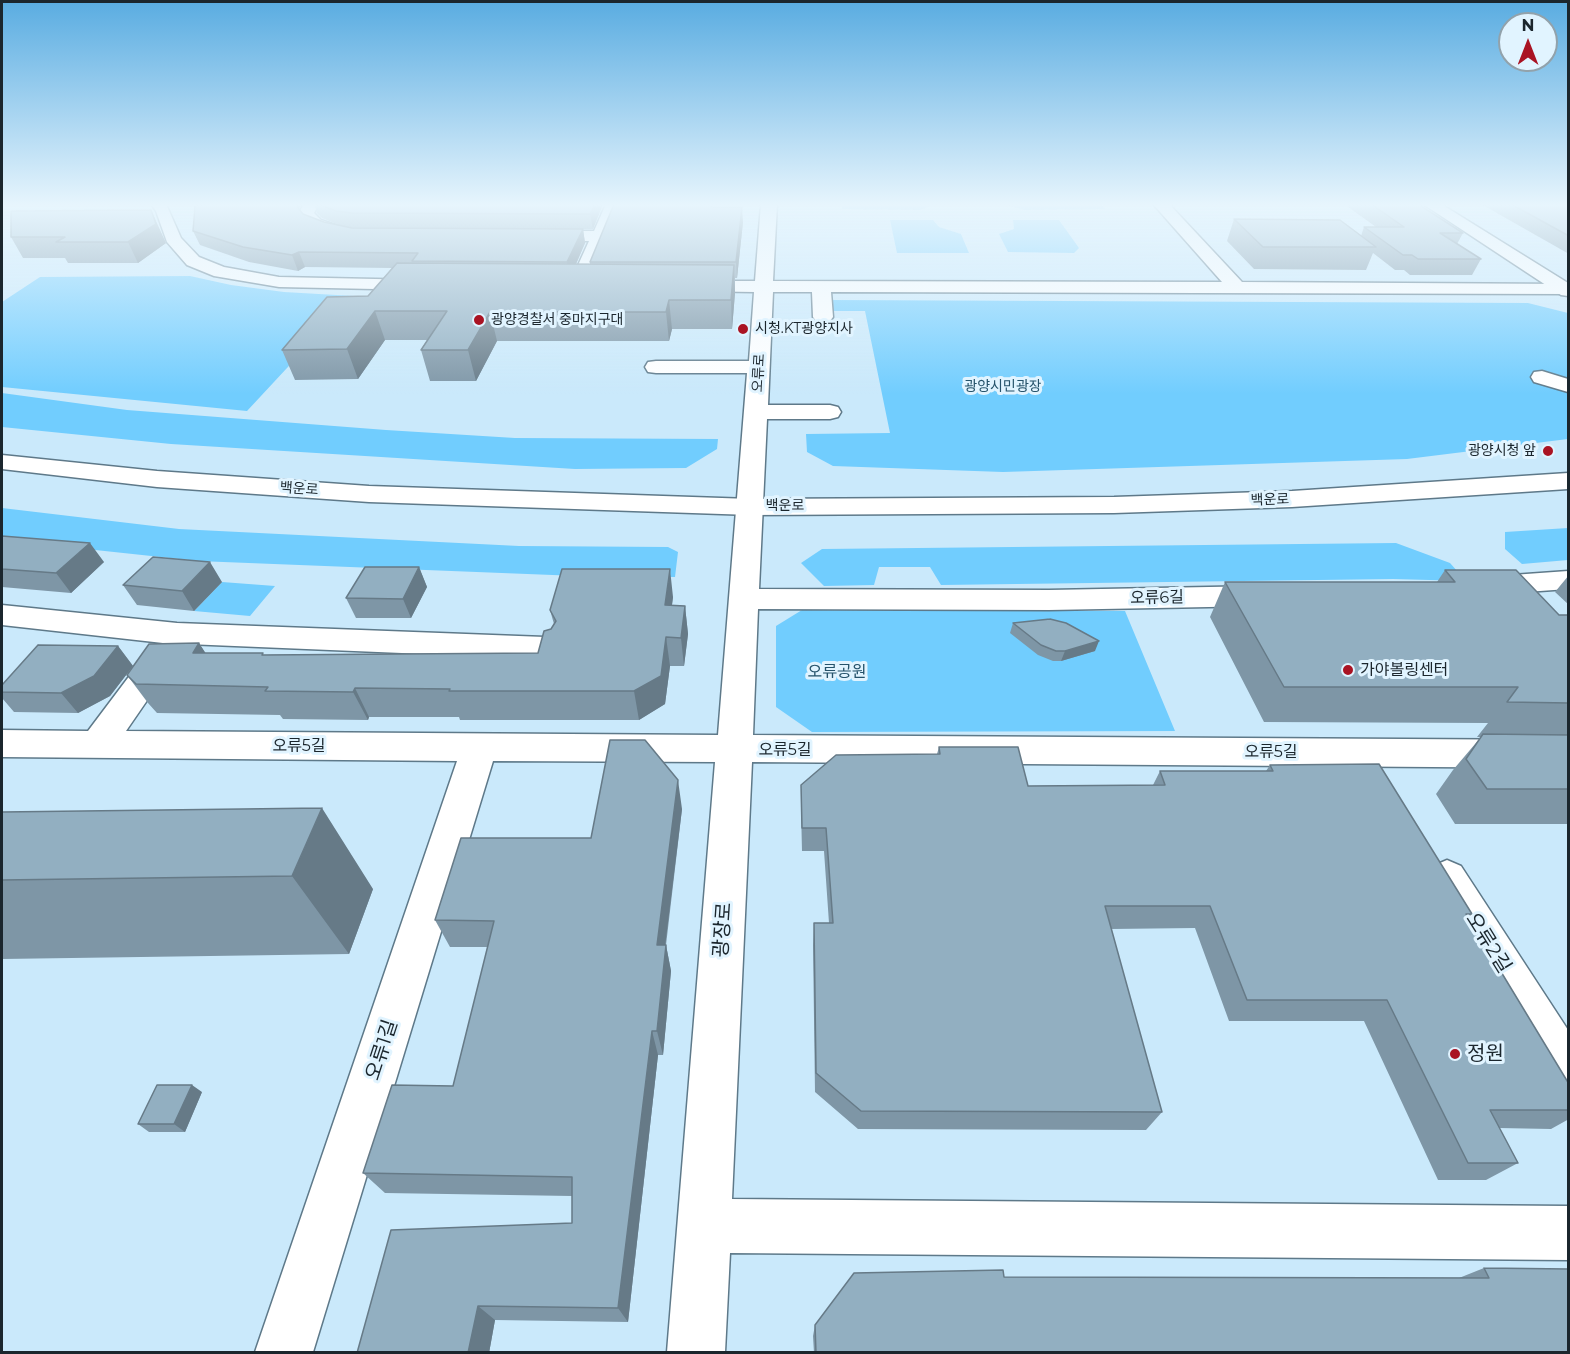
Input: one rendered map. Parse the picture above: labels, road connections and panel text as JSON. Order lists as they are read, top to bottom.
{
  "streets": {
    "street": [
      "오류로",
      "백운로",
      "오류6길",
      "오류5길",
      "광장로",
      "오류2길",
      "오류1길"
    ]
  },
  "crossings": [
    ["오류로", "백운로"],
    ["오류로", "광장로"],
    ["백운로", "광장로"],
    ["오류6길", "광장로"],
    ["오류5길", "광장로"],
    ["오류5길", "오류1길"]
  ],
  "parks": ["광양시민광장", "오류공원"],
  "places": [
    "광양경찰서 중마지구대",
    "시청.KT광양지사",
    "광양시청 앞",
    "가야볼링센터",
    "정원"
  ],
  "north": "top"
}
